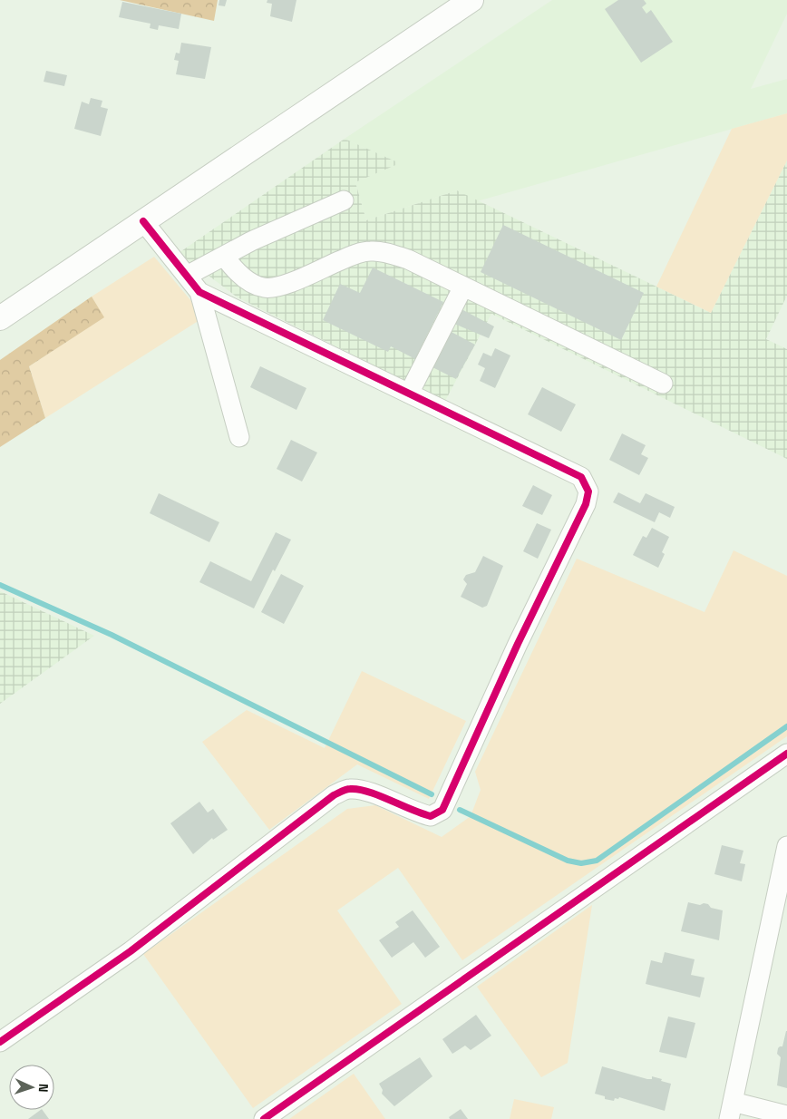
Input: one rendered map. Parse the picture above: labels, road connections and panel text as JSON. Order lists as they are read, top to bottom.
{
  "north": "right"
}
